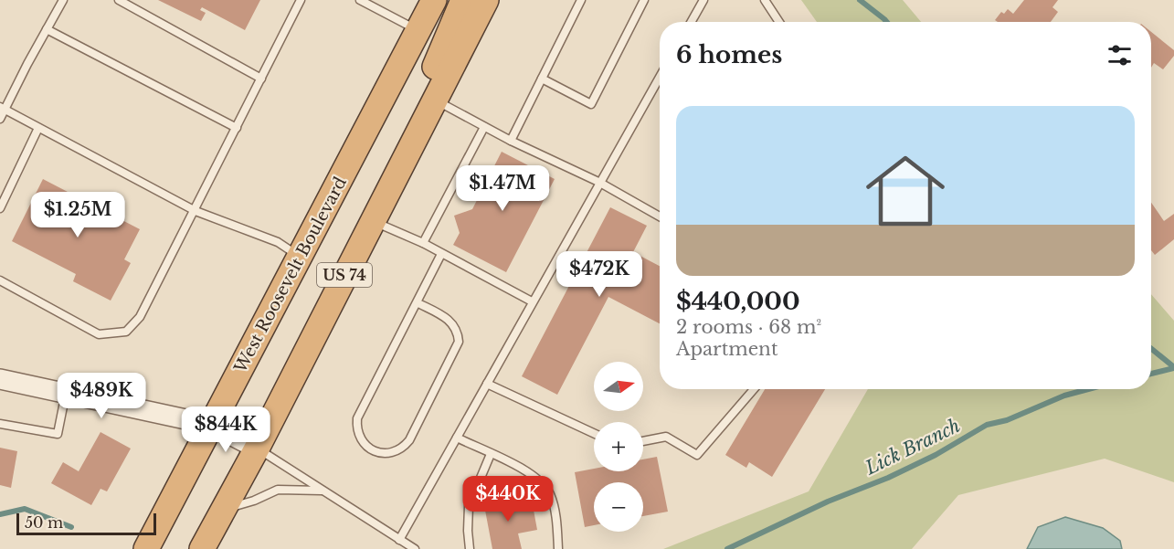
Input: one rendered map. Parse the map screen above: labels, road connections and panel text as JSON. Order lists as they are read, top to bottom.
{
  "streets": {
    "highway": ["West Roosevelt Boulevard", "US 74"]
  },
  "water": ["Lick Branch"],
  "scale_bar": "50 m",
  "north": "right",
  "page": {
    "heading": "6 homes",
    "list": [
      {
        "name": "$440,000",
        "note": "2 rooms · 68 m² · Apartment"
      }
    ],
    "price": [
      "$1.47M",
      "$1.25M",
      "$472K",
      "$489K",
      "$844K",
      "$440K"
    ],
    "map_buttons": ["+", "−"],
    "scale": "50 m"
  }
}
